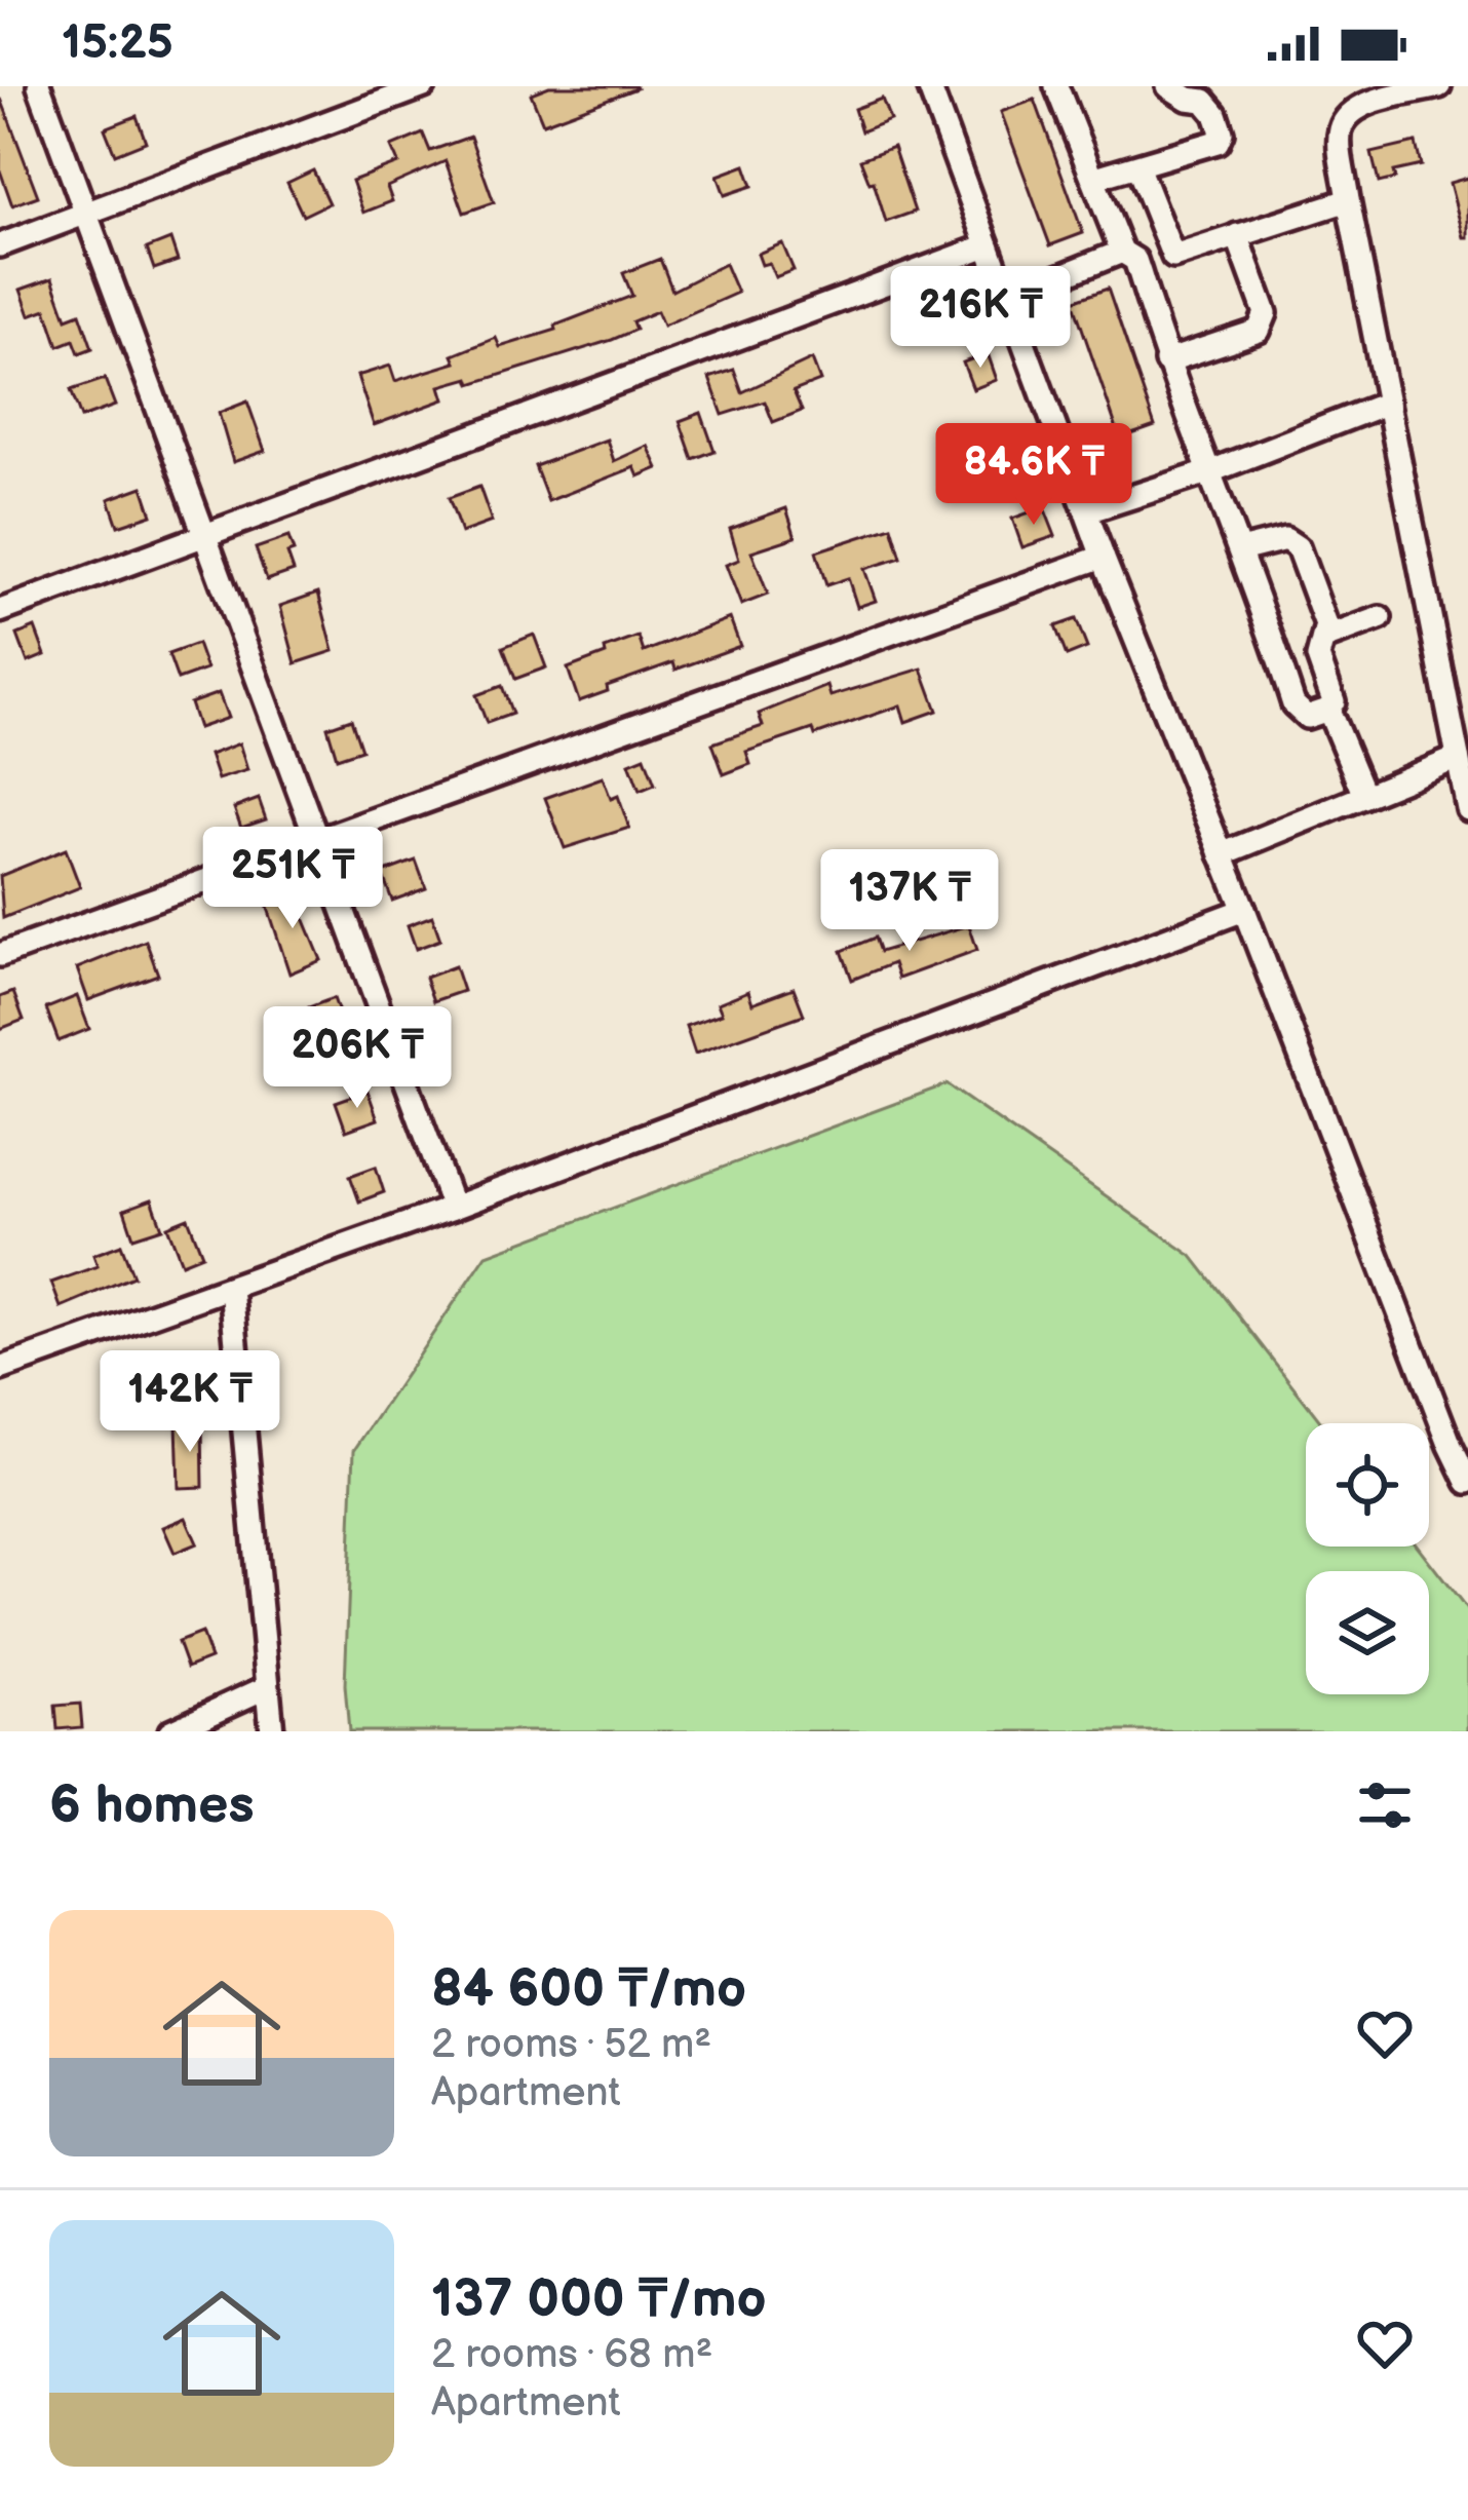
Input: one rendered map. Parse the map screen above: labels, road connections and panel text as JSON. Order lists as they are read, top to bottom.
{
  "page": {
    "status": "15:25",
    "price": [
      "216K ₸",
      "84.6K ₸",
      "251K ₸",
      "137K ₸",
      "206K ₸",
      "142K ₸"
    ],
    "heading": "6 homes",
    "list": [
      {
        "name": "84 600 ₸/mo",
        "note": "2 rooms · 52 m² · Apartment"
      },
      {
        "name": "137 000 ₸/mo",
        "note": "2 rooms · 68 m² · Apartment"
      }
    ]
  }
}
